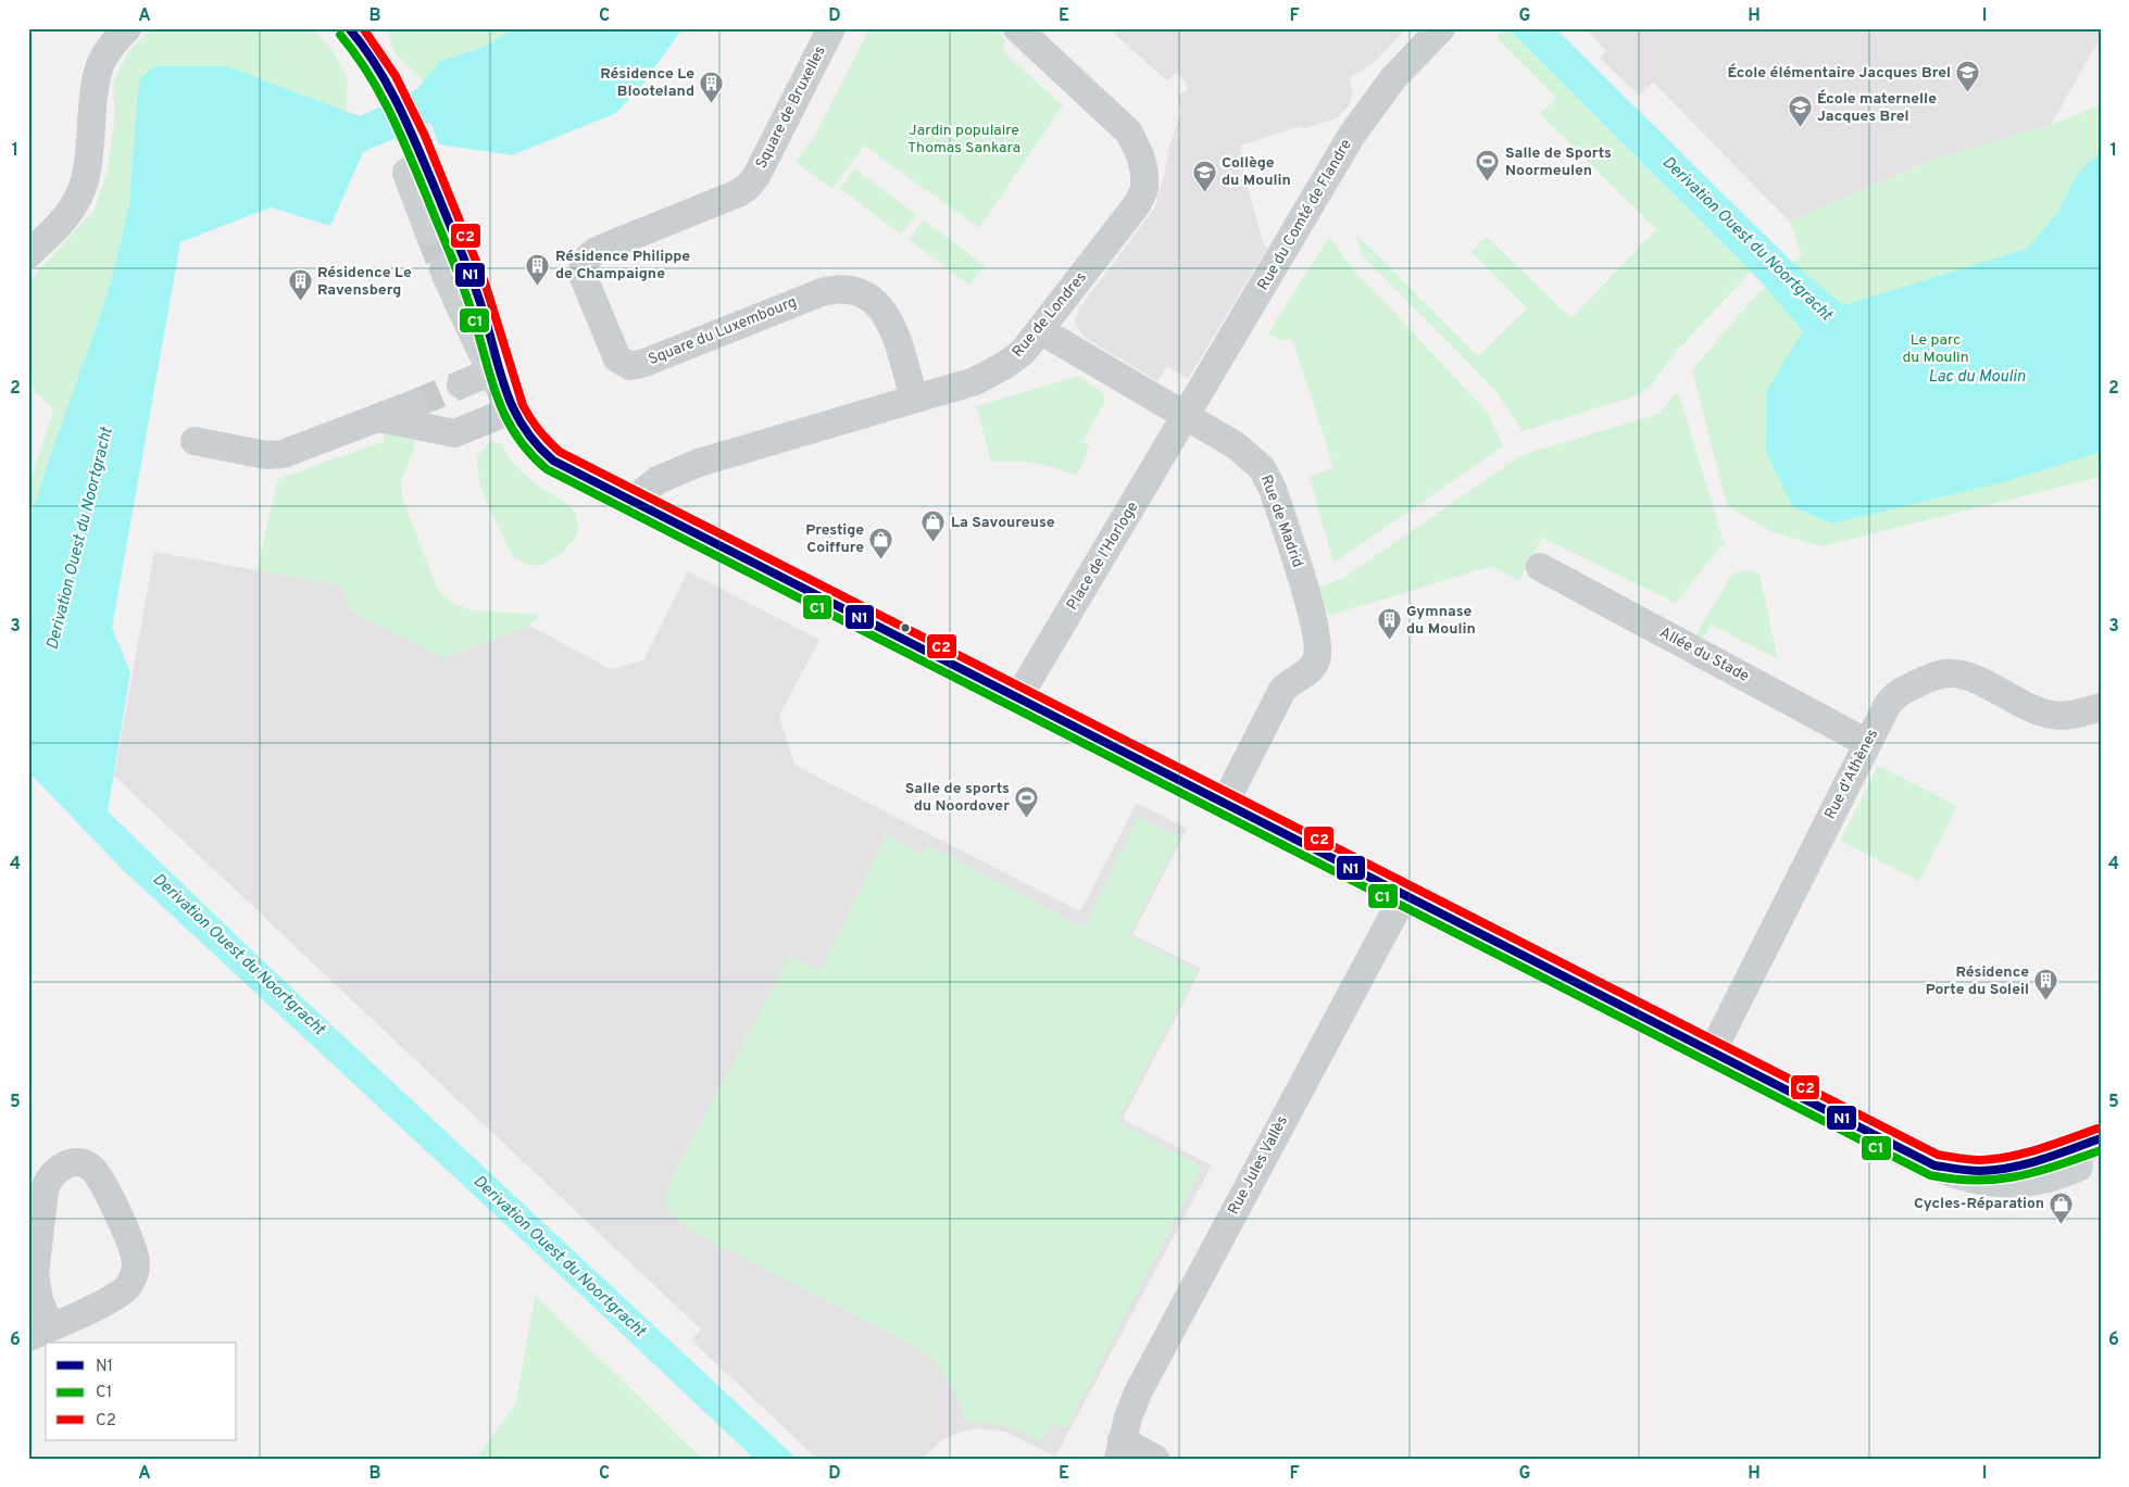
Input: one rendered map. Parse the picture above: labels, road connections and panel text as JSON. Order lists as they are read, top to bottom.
{
  "streets": {
    "street": [
      "Square de Bruxelles",
      "Rue du Comté de Flandre",
      "Rue de Londres",
      "Square du Luxembourg",
      "Rue de Madrid",
      "Place de l'Horloge",
      "Allée du Stade",
      "Rue d'Athènes",
      "Rue Jules Vallès"
    ]
  },
  "crossings": [
    ["Square de Bruxelles", "Square du Luxembourg"],
    ["Rue du Comté de Flandre", "Rue de Madrid"],
    ["Rue du Comté de Flandre", "Place de l'Horloge"],
    ["Rue de Londres", "Square du Luxembourg"],
    ["Rue de Londres", "Rue de Madrid"],
    ["Rue de Madrid", "Place de l'Horloge"],
    ["Allée du Stade", "Rue d'Athènes"]
  ],
  "water": ["Derivation Ouest du Noortgracht", "Lac du Moulin"],
  "parks": ["Jardin populaire Thomas Sankara", "Le parc du Moulin"],
  "places": {
    "school or university": ["École élémentaire Jacques Brel", "École maternelle Jacques Brel", "Collège du Moulin"],
    "building": [
      "Résidence Le Blooteland",
      "Résidence Philippe de Champaigne",
      "Résidence Le Ravensberg",
      "Gymnase du Moulin",
      "Résidence Porte du Soleil"
    ],
    "sports": ["Salle de Sports Noormeulen", "Salle de sports du Noordover"],
    "shop": ["La Savoureuse", "Prestige Coiffure", "Cycles-Réparation"]
  },
  "lines": ["transit line N1", "transit line C2", "transit line C1"],
  "legend": ["N1", "C1", "C2"],
  "grid": {
    "columns": [
      "A",
      "B",
      "C",
      "D",
      "E",
      "F",
      "G",
      "H",
      "I"
    ],
    "rows": [
      "1",
      "2",
      "3",
      "4",
      "5",
      "6"
    ]
  }
}
